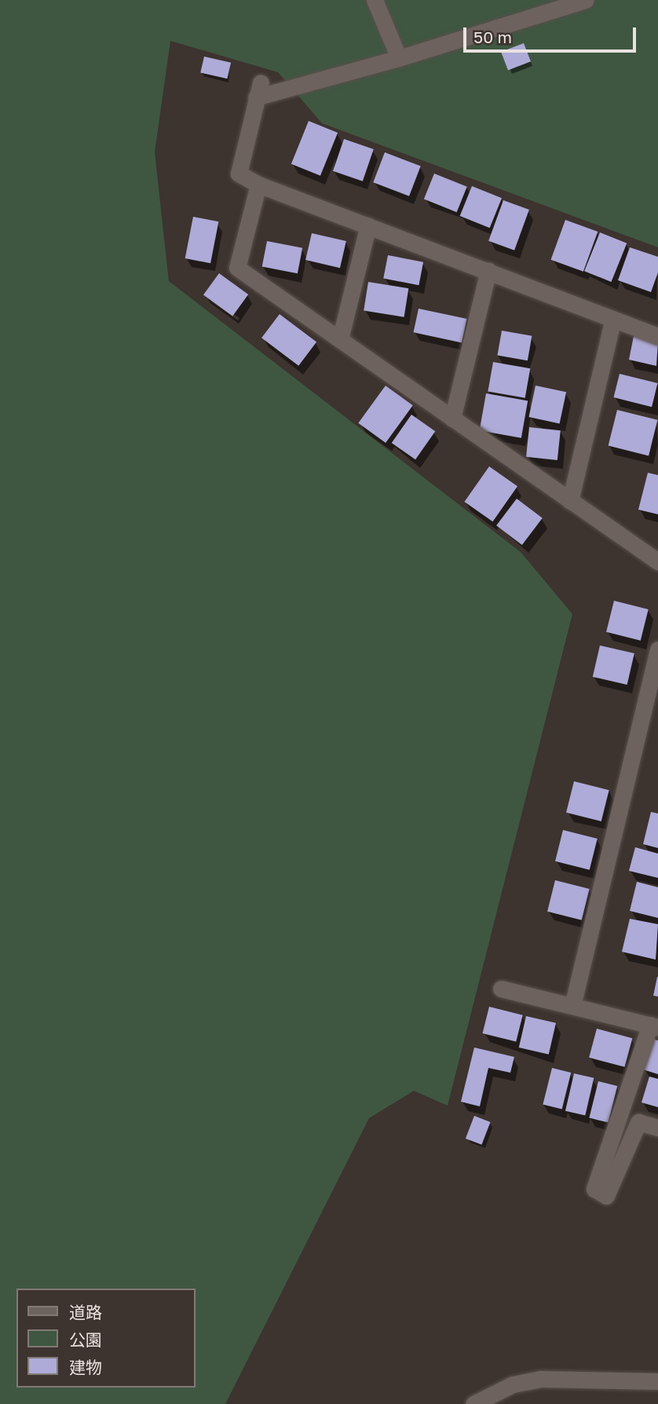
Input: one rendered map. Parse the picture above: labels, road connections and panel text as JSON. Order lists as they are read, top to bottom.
{
  "legend": ["道路", "公園", "建物"],
  "scale_bar": "50 m"
}
